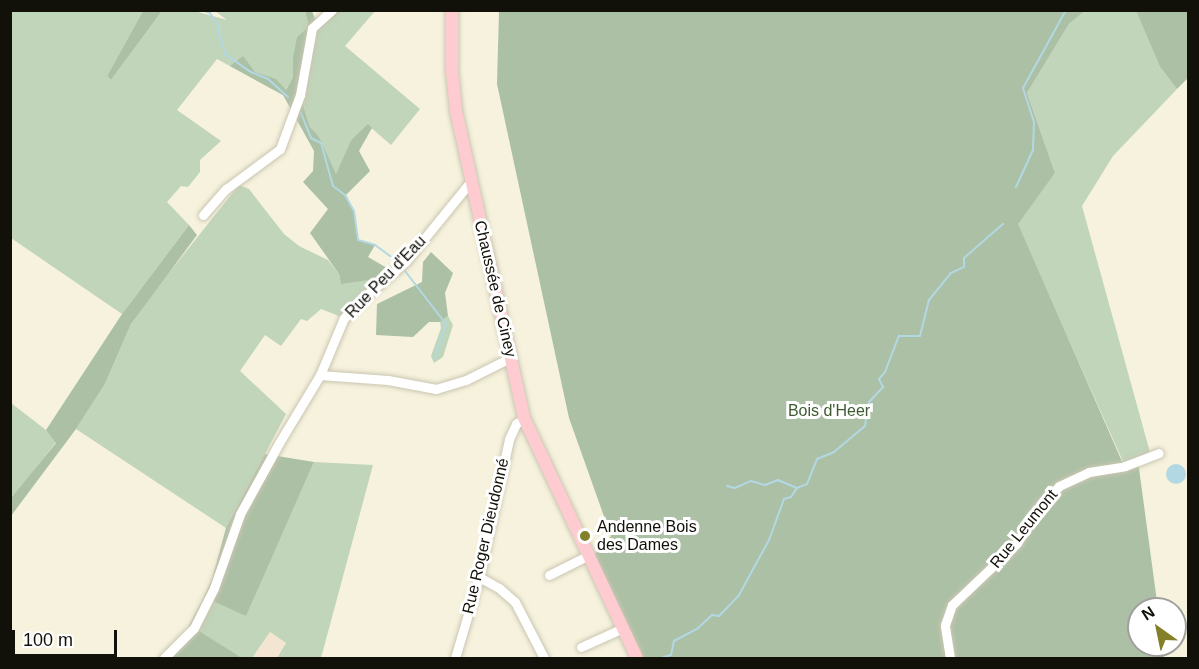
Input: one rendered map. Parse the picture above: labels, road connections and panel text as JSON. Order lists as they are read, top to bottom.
{
  "streets": {
    "main road": ["Chaussée de Ciney"],
    "street": ["Rue Peu d'Eau", "Rue Leumont", "Rue Roger Dieudonné"]
  },
  "crossings": [
    ["Rue Peu d'Eau", "Chaussée de Ciney"],
    ["Chaussée de Ciney", "Rue Roger Dieudonné"]
  ],
  "parks": ["Bois d'Heer"],
  "places": ["Andenne Bois des Dames"],
  "scale_bar": "100 m",
  "north": "top left"
}
